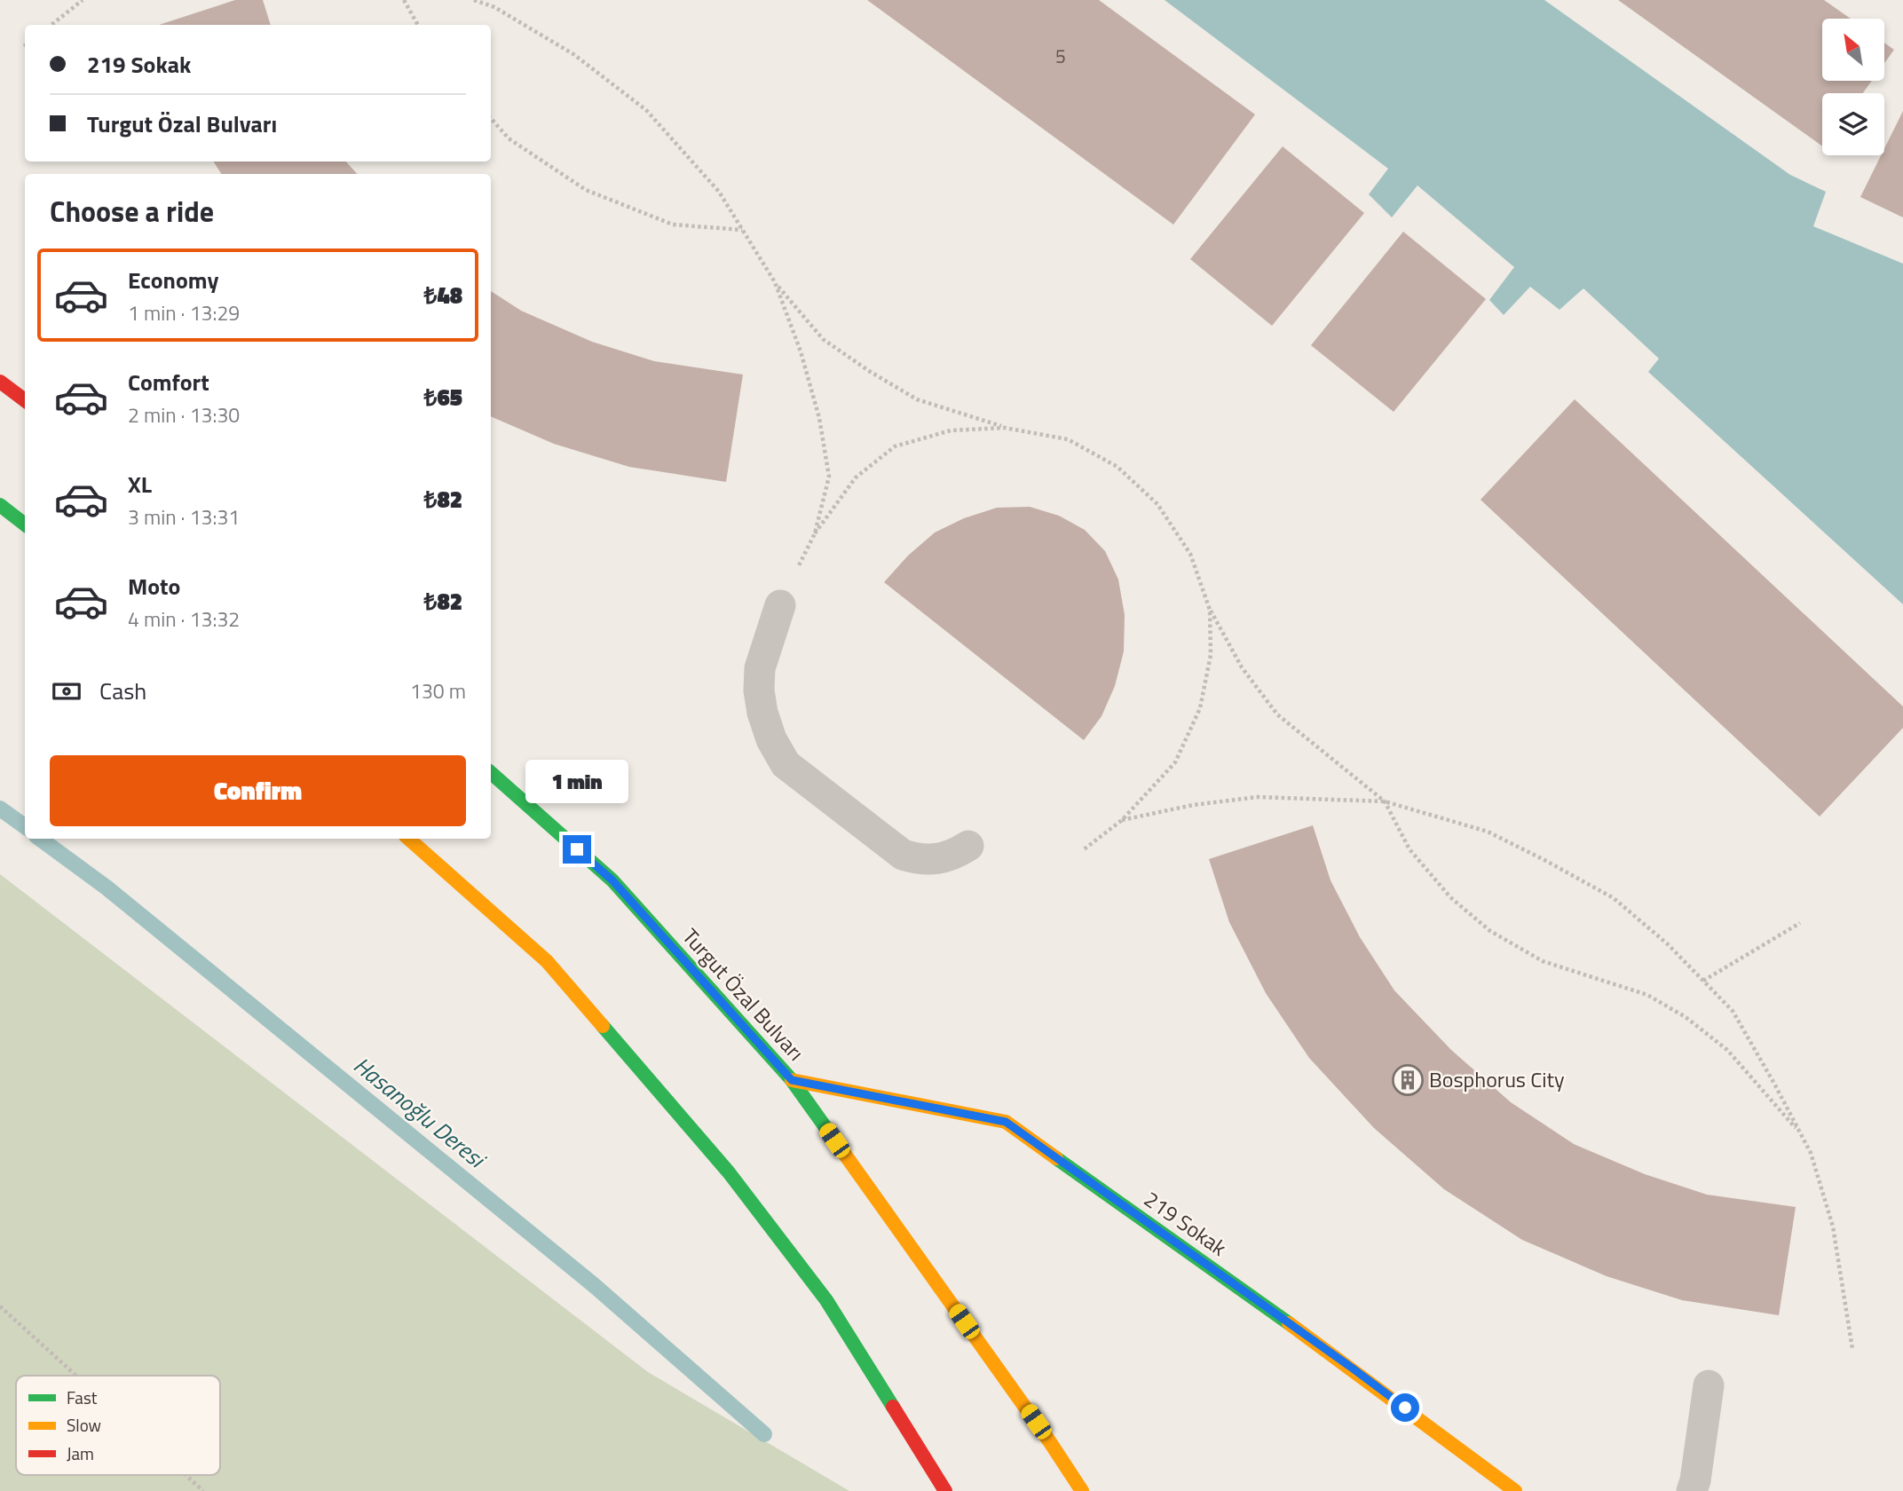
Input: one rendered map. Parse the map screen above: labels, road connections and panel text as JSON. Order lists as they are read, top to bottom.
{
  "streets": {
    "main road": ["Turgut Özal Bulvarı", "219 Sokak"]
  },
  "crossings": [
    ["Turgut Özal Bulvarı", "219 Sokak"]
  ],
  "water": ["Hasanoğlu Deresi"],
  "places": {
    "building": ["Bosphorus City"]
  },
  "house_numbers": ["5"],
  "legend": ["Fast", "Slow", "Jam"],
  "north": "top left",
  "page": {
    "banner": ["219 Sokak", "Turgut Özal Bulvarı"],
    "heading": "Choose a ride",
    "list": [
      {
        "name": "Economy",
        "note": "1 min · 13:29",
        "value": "₺48"
      },
      {
        "name": "Comfort",
        "note": "2 min · 13:30",
        "value": "₺65"
      },
      {
        "name": "XL",
        "note": "3 min · 13:31",
        "value": "₺82"
      },
      {
        "name": "Moto",
        "note": "4 min · 13:32",
        "value": "₺82"
      }
    ],
    "pay": ["Cash", "130 m"],
    "buttons": "Confirm",
    "bubble": "1 min"
  }
}
